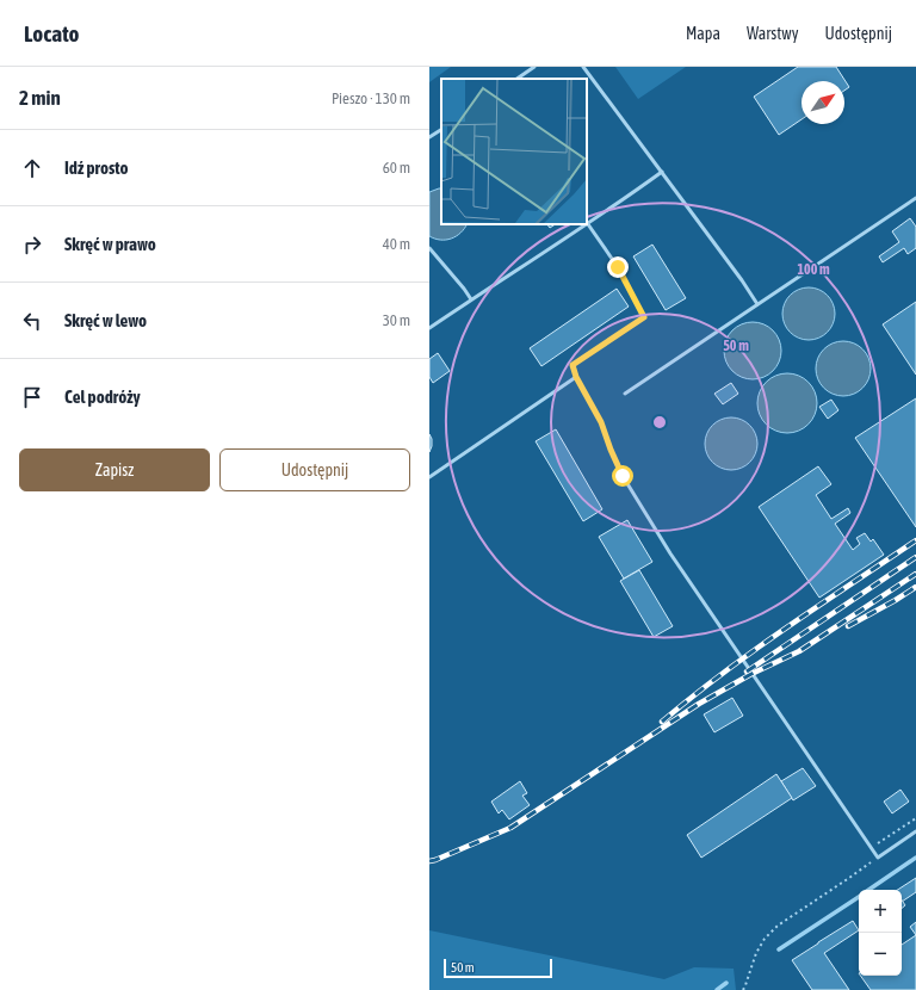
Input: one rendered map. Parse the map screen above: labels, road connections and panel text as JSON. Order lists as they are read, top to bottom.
{
  "scale_bar": "50 m",
  "north": "top right",
  "page": {
    "header": "Locato",
    "nav": ["Mapa", "Warstwy", "Udostępnij"],
    "heading": ["2 min", "Pieszo · 130 m"],
    "list": [
      ["Idź prosto", "60 m"],
      ["Skręć w prawo", "40 m"],
      ["Skręć w lewo", "30 m"],
      "Cel podróży"
    ],
    "buttons": ["Zapisz", "Udostępnij"],
    "map_buttons": ["+", "−"],
    "scale": "50 m"
  },
  "rings": ["100 m", "50 m"]
}
